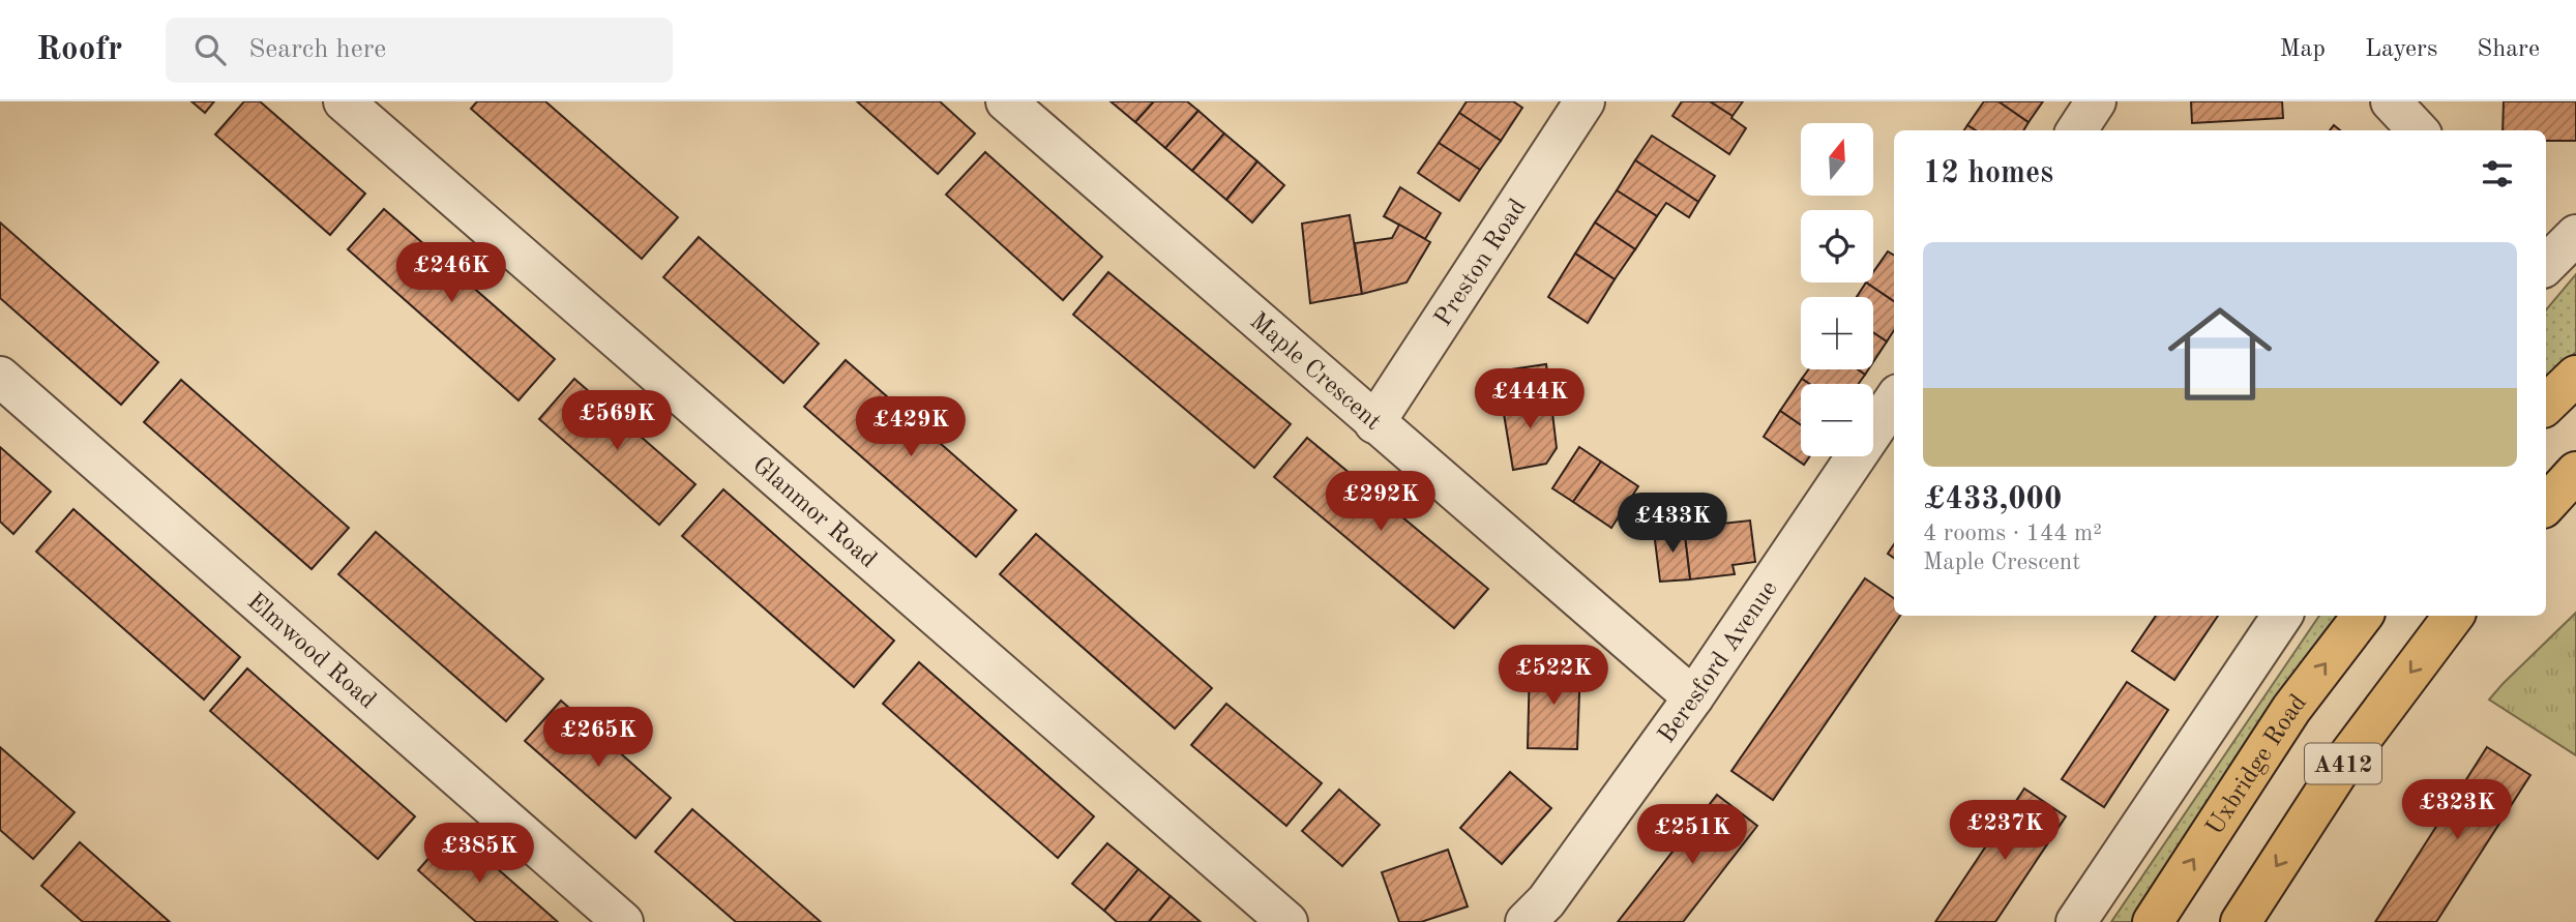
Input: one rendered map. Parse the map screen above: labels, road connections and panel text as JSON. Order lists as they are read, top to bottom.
{
  "streets": {
    "main road": ["A412", "Uxbridge Road"],
    "street": [
      "Preston Road",
      "Maple Crescent",
      "Glanmor Road",
      "Elmwood Road",
      "Beresford Avenue"
    ]
  },
  "crossings": [
    ["Preston Road", "Maple Crescent"],
    ["Maple Crescent", "Beresford Avenue"]
  ],
  "north": "top",
  "page": {
    "header": "Roofr",
    "search": "Search here",
    "nav": ["Map", "Layers", "Share"],
    "map_buttons": ["+", "−"],
    "heading": "12 homes",
    "list": [
      {
        "name": "£433,000",
        "note": "4 rooms · 144 m² · Maple Crescent"
      }
    ],
    "price": [
      "£246K",
      "£444K",
      "£569K",
      "£429K",
      "£292K",
      "£433K",
      "£522K",
      "£265K",
      "£323K",
      "£237K",
      "£251K",
      "£385K"
    ]
  }
}
